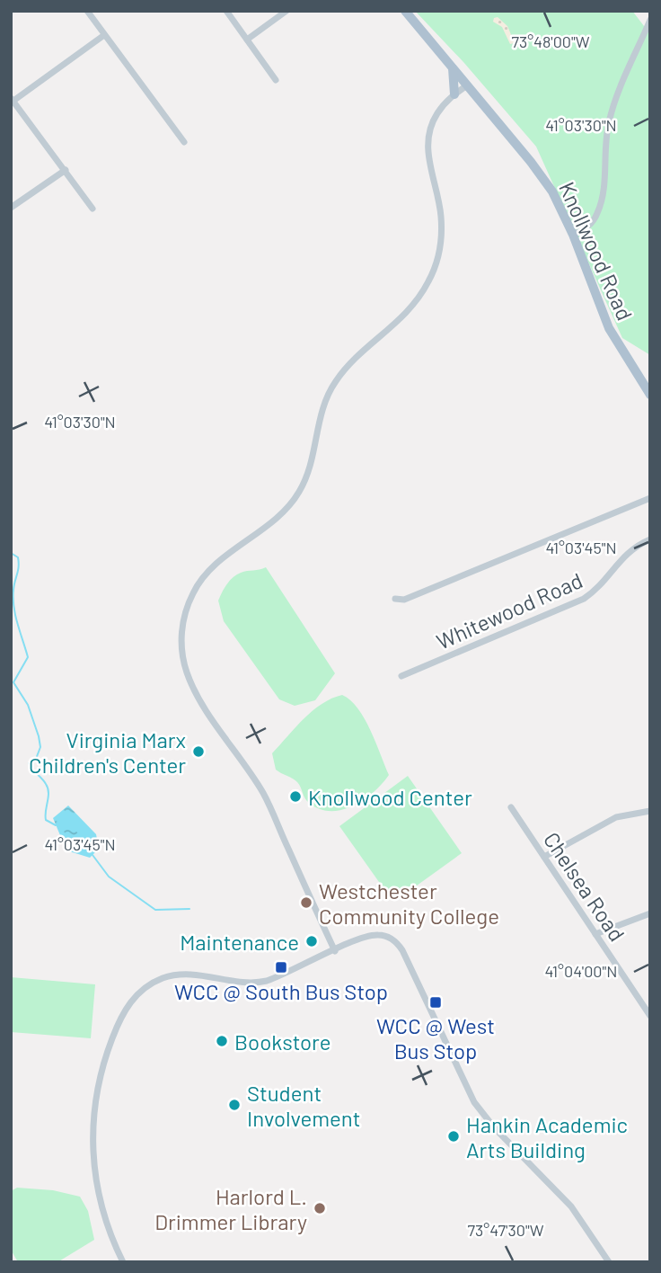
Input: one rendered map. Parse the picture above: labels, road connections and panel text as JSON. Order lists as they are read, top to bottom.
{
  "streets": {
    "main road": ["Knollwood Road"],
    "street": ["Whitewood Road", "Chelsea Road"]
  },
  "places": {
    "other": [
      "Virginia Marx Children's Center",
      "Knollwood Center",
      "Westchester Community College",
      "Maintenance",
      "Bookstore",
      "Student Involvement",
      "Hankin Academic Arts Building",
      "Harlord L. Drimmer Library"
    ],
    "transit": ["WCC @ South Bus Stop", "WCC @ West Bus Stop"]
  },
  "coordinates": [
    "73°48'00\"W",
    "41°03'30\"N",
    "41°03'45\"N",
    "41°04'00\"N",
    "73°47'30\"W"
  ]
}
